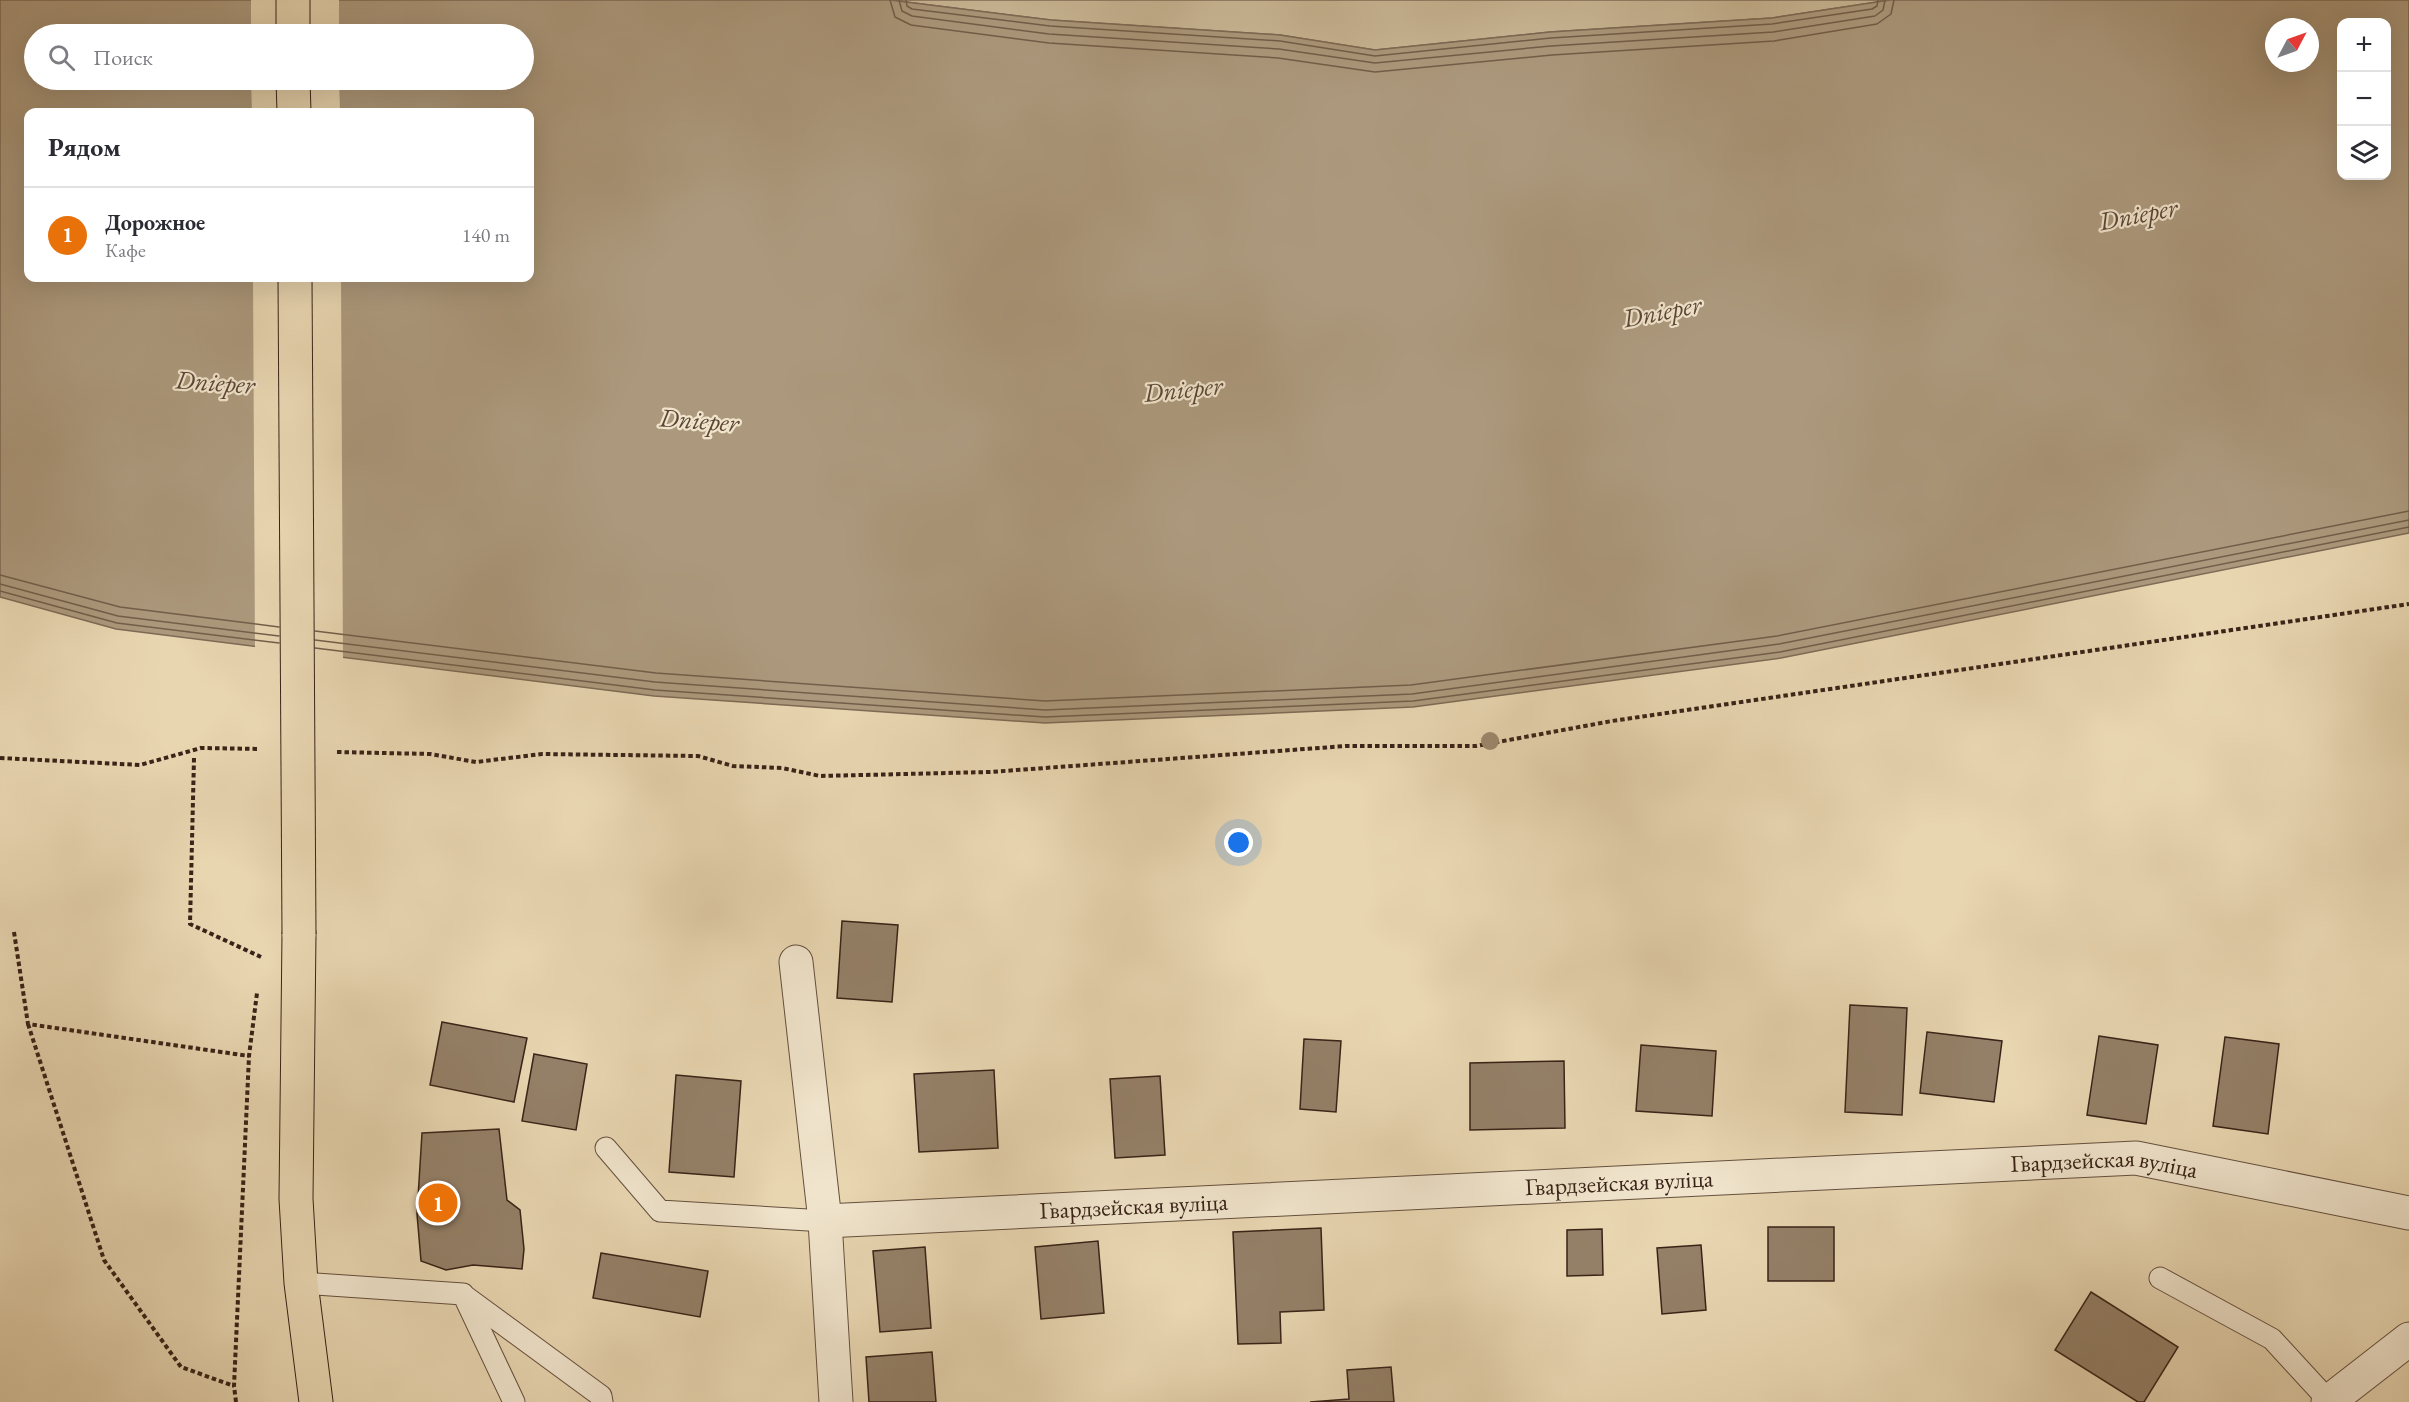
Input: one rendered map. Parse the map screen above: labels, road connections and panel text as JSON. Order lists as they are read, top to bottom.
{
  "streets": {
    "street": ["Гвардзейская вуліца"]
  },
  "water": ["Dnieper"],
  "north": "top right",
  "page": {
    "map_buttons": ["+", "−"],
    "search": "Поиск",
    "heading": "Рядом",
    "list": [
      {
        "mark": "1",
        "name": "Дорожное",
        "note": "Кафе",
        "value": "140 m"
      }
    ],
    "pins": "1"
  }
}
